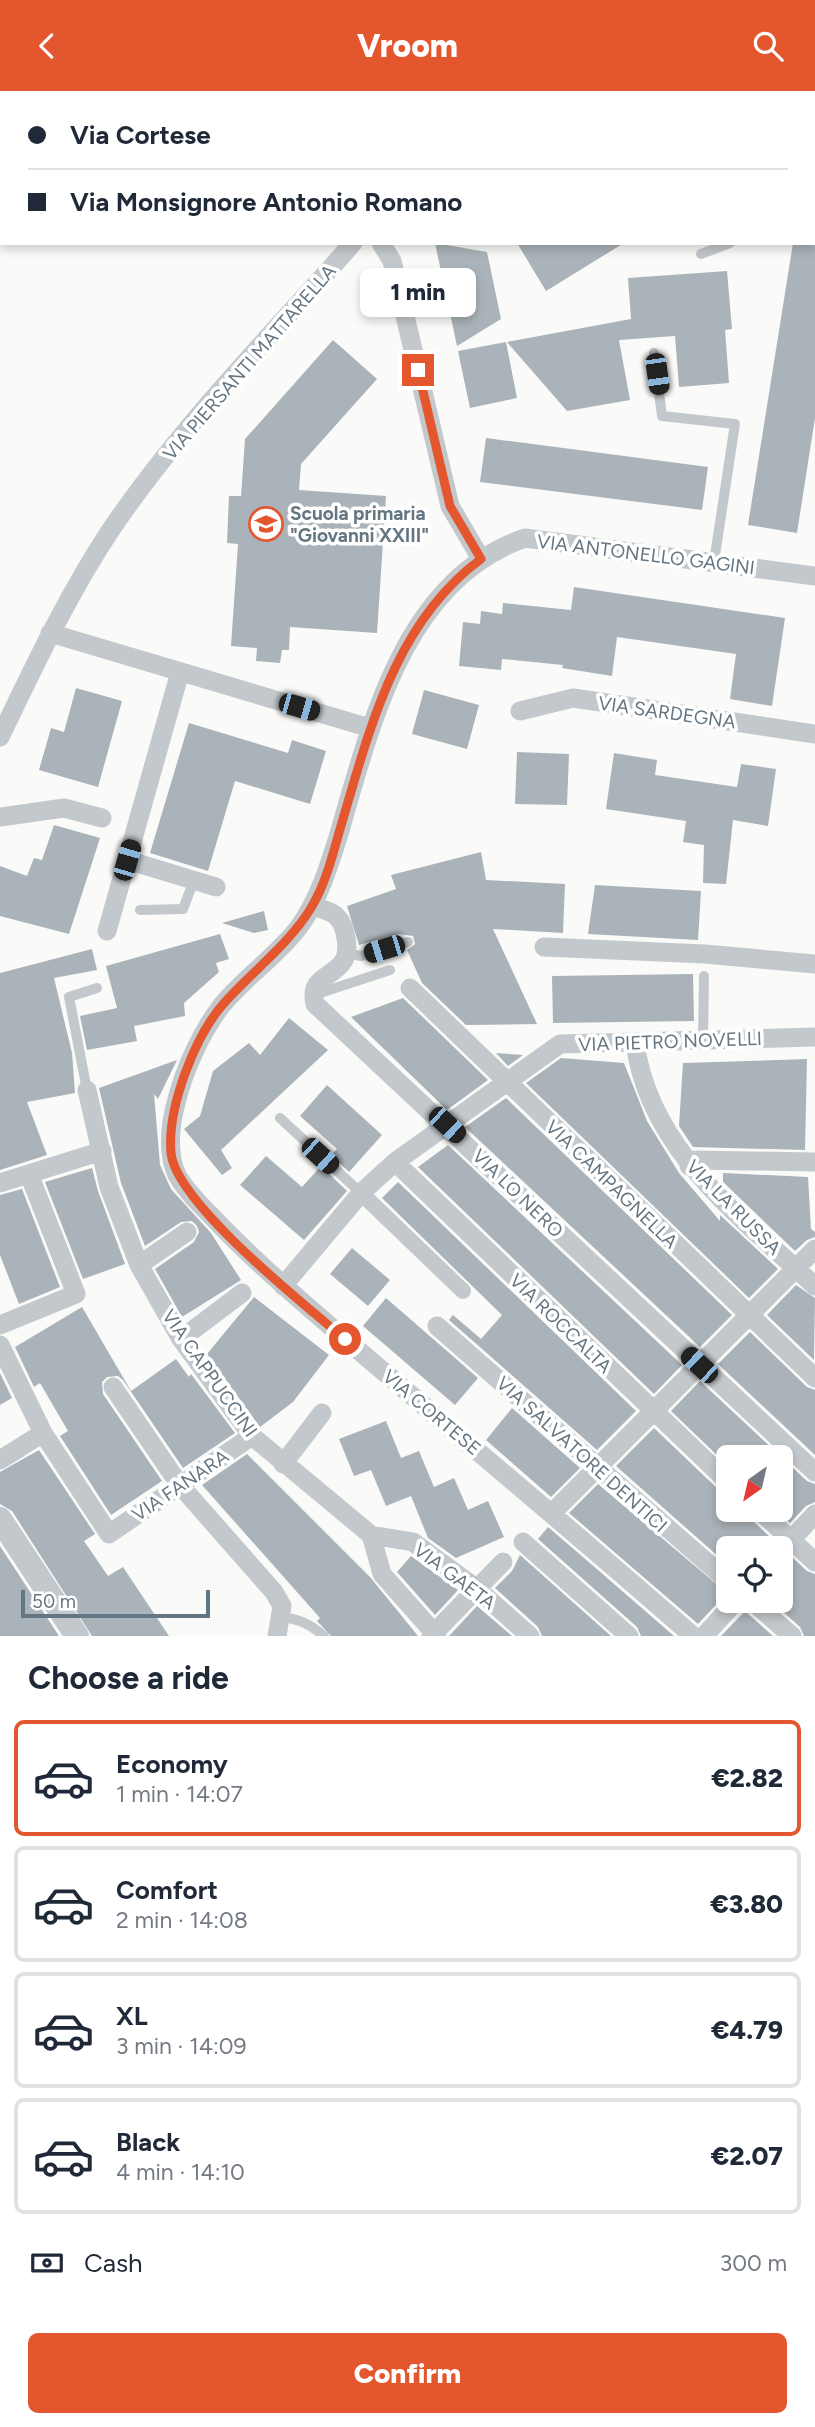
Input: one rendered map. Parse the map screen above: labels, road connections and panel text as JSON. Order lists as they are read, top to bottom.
{
  "streets": {
    "street": [
      "VIA PIERSANTI MATTARELLA",
      "VIA ANTONELLO GAGINI",
      "VIA SARDEGNA",
      "VIA PIETRO NOVELLI",
      "VIA CAMPAGNELLA",
      "VIA LO NERO",
      "VIA LA RUSSA",
      "VIA ROCCALTA",
      "VIA CAPPUCCINI",
      "VIA CORTESE",
      "VIA SALVATORE DENTICI",
      "VIA FANARA",
      "VIA GAETA"
    ]
  },
  "crossings": [
    ["VIA ANTONELLO GAGINI", "VIA CORTESE"],
    ["VIA PIETRO NOVELLI", "VIA CAMPAGNELLA"],
    ["VIA PIETRO NOVELLI", "VIA LO NERO"],
    ["VIA PIETRO NOVELLI", "VIA LA RUSSA"],
    ["VIA PIETRO NOVELLI", "VIA ROCCALTA"],
    ["VIA PIETRO NOVELLI", "VIA CORTESE"],
    ["VIA CAPPUCCINI", "VIA FANARA"],
    ["VIA CAPPUCCINI", "VIA GAETA"]
  ],
  "places": {
    "school or university": ["Scuola primaria \"Giovanni XXIII\""]
  },
  "scale_bar": "50 m",
  "north": "bottom left",
  "page": {
    "header": "Vroom",
    "banner": ["Via Cortese", "Via Monsignore Antonio Romano"],
    "bubble": "1 min",
    "scale": "50 m",
    "heading": "Choose a ride",
    "list": [
      {
        "name": "Economy",
        "note": "1 min · 14:07",
        "value": "€2.82"
      },
      {
        "name": "Comfort",
        "note": "2 min · 14:08",
        "value": "€3.80"
      },
      {
        "name": "XL",
        "note": "3 min · 14:09",
        "value": "€4.79"
      },
      {
        "name": "Black",
        "note": "4 min · 14:10",
        "value": "€2.07"
      }
    ],
    "pay": ["Cash", "300 m"],
    "buttons": "Confirm"
  }
}
